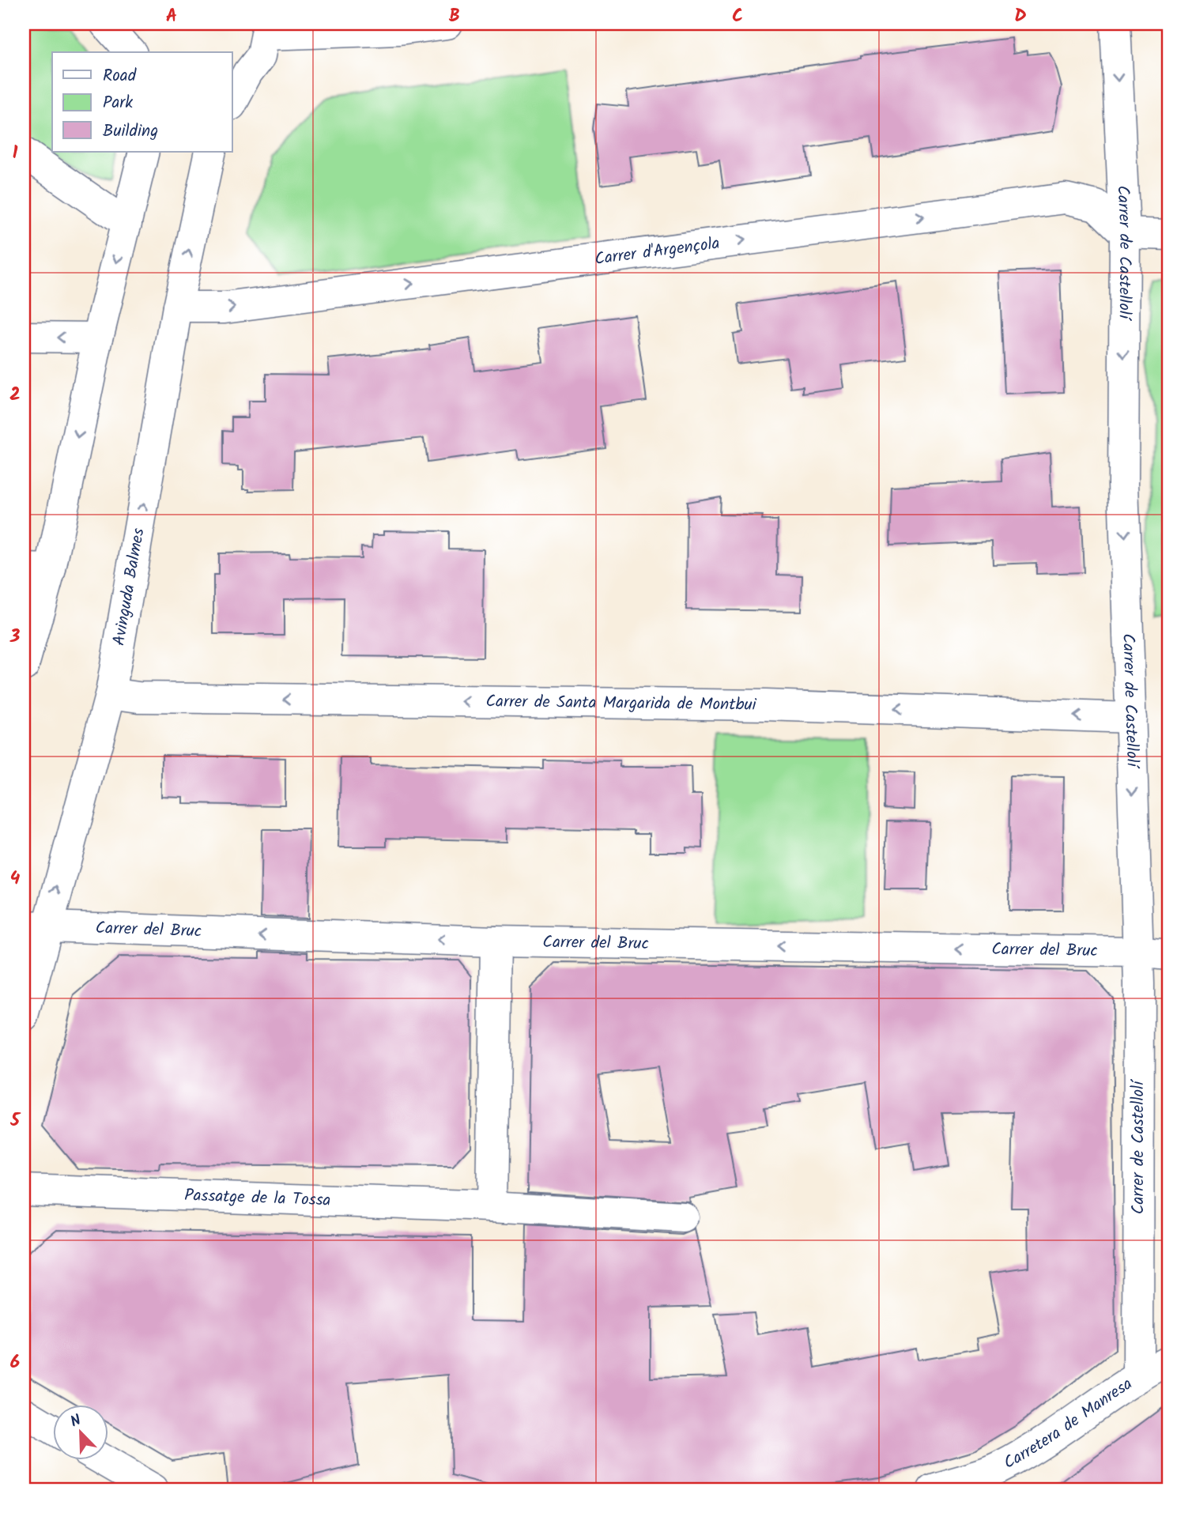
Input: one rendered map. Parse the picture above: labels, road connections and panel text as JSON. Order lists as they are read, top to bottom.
{
  "streets": {
    "street": [
      "Carrer d'Argençola",
      "Carrer de Castellolí",
      "Avinguda Balmes",
      "Carrer de Santa Margarida de Montbui",
      "Carrer del Bruc",
      "Passatge de la Tossa",
      "Carretera de Manresa"
    ]
  },
  "crossings": [
    ["Carrer d'Argençola", "Carrer de Castellolí"],
    ["Carrer d'Argençola", "Avinguda Balmes"],
    ["Carrer de Castellolí", "Carrer de Santa Margarida de Montbui"],
    ["Carrer de Castellolí", "Carrer del Bruc"],
    ["Carrer de Castellolí", "Carretera de Manresa"],
    ["Avinguda Balmes", "Carrer de Santa Margarida de Montbui"],
    ["Avinguda Balmes", "Carrer del Bruc"]
  ],
  "one_way": [
    "Carrer d'Argençola",
    "Carrer de Castellolí",
    "Carrer de Santa Margarida de Montbui",
    "Carrer del Bruc"
  ],
  "legend": ["Road", "Park", "Building"],
  "north": "top left",
  "grid": {
    "columns": [
      "A",
      "B",
      "C",
      "D"
    ],
    "rows": [
      "1",
      "2",
      "3",
      "4",
      "5",
      "6"
    ]
  }
}
